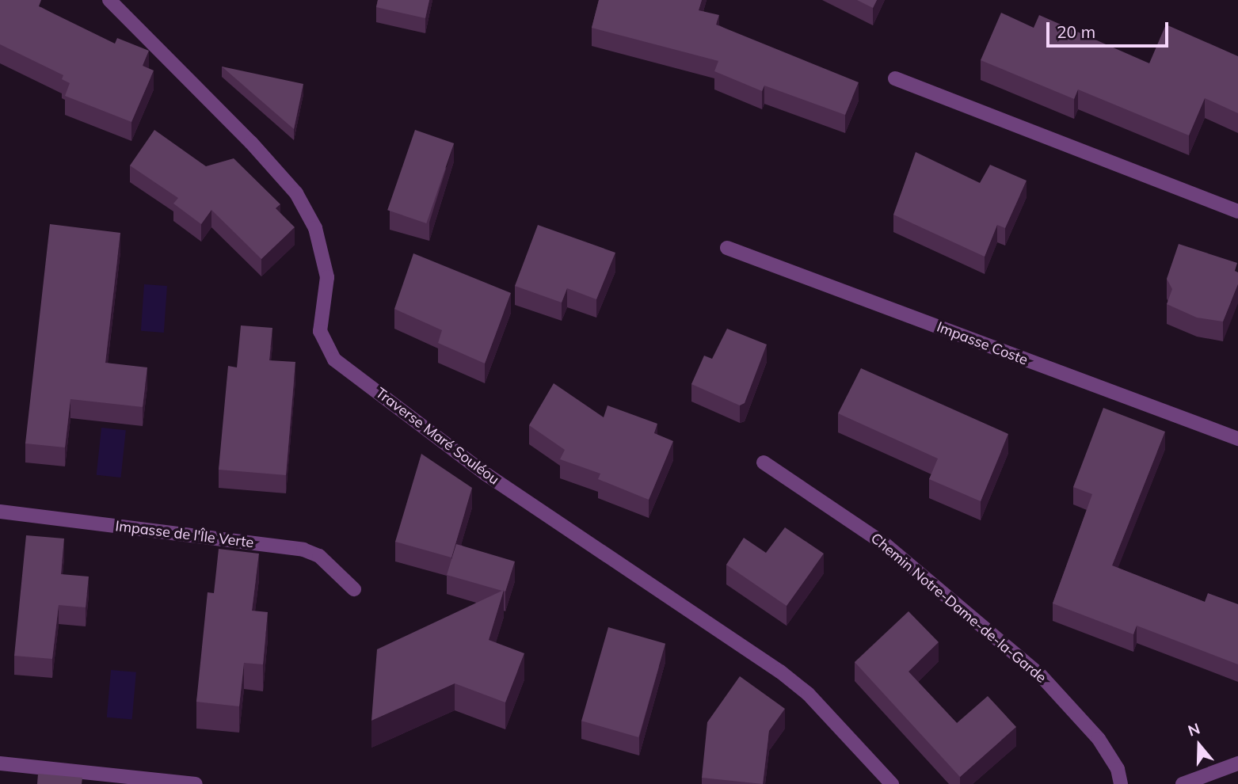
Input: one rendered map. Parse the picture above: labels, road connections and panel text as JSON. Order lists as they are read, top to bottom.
{
  "streets": {
    "street": [
      "Impasse Coste",
      "Traverse Maré Souléou",
      "Impasse de l'Île Verte",
      "Chemin Notre-Dame-de-la-Garde"
    ]
  },
  "scale_bar": "20 m",
  "north": "top"
}
